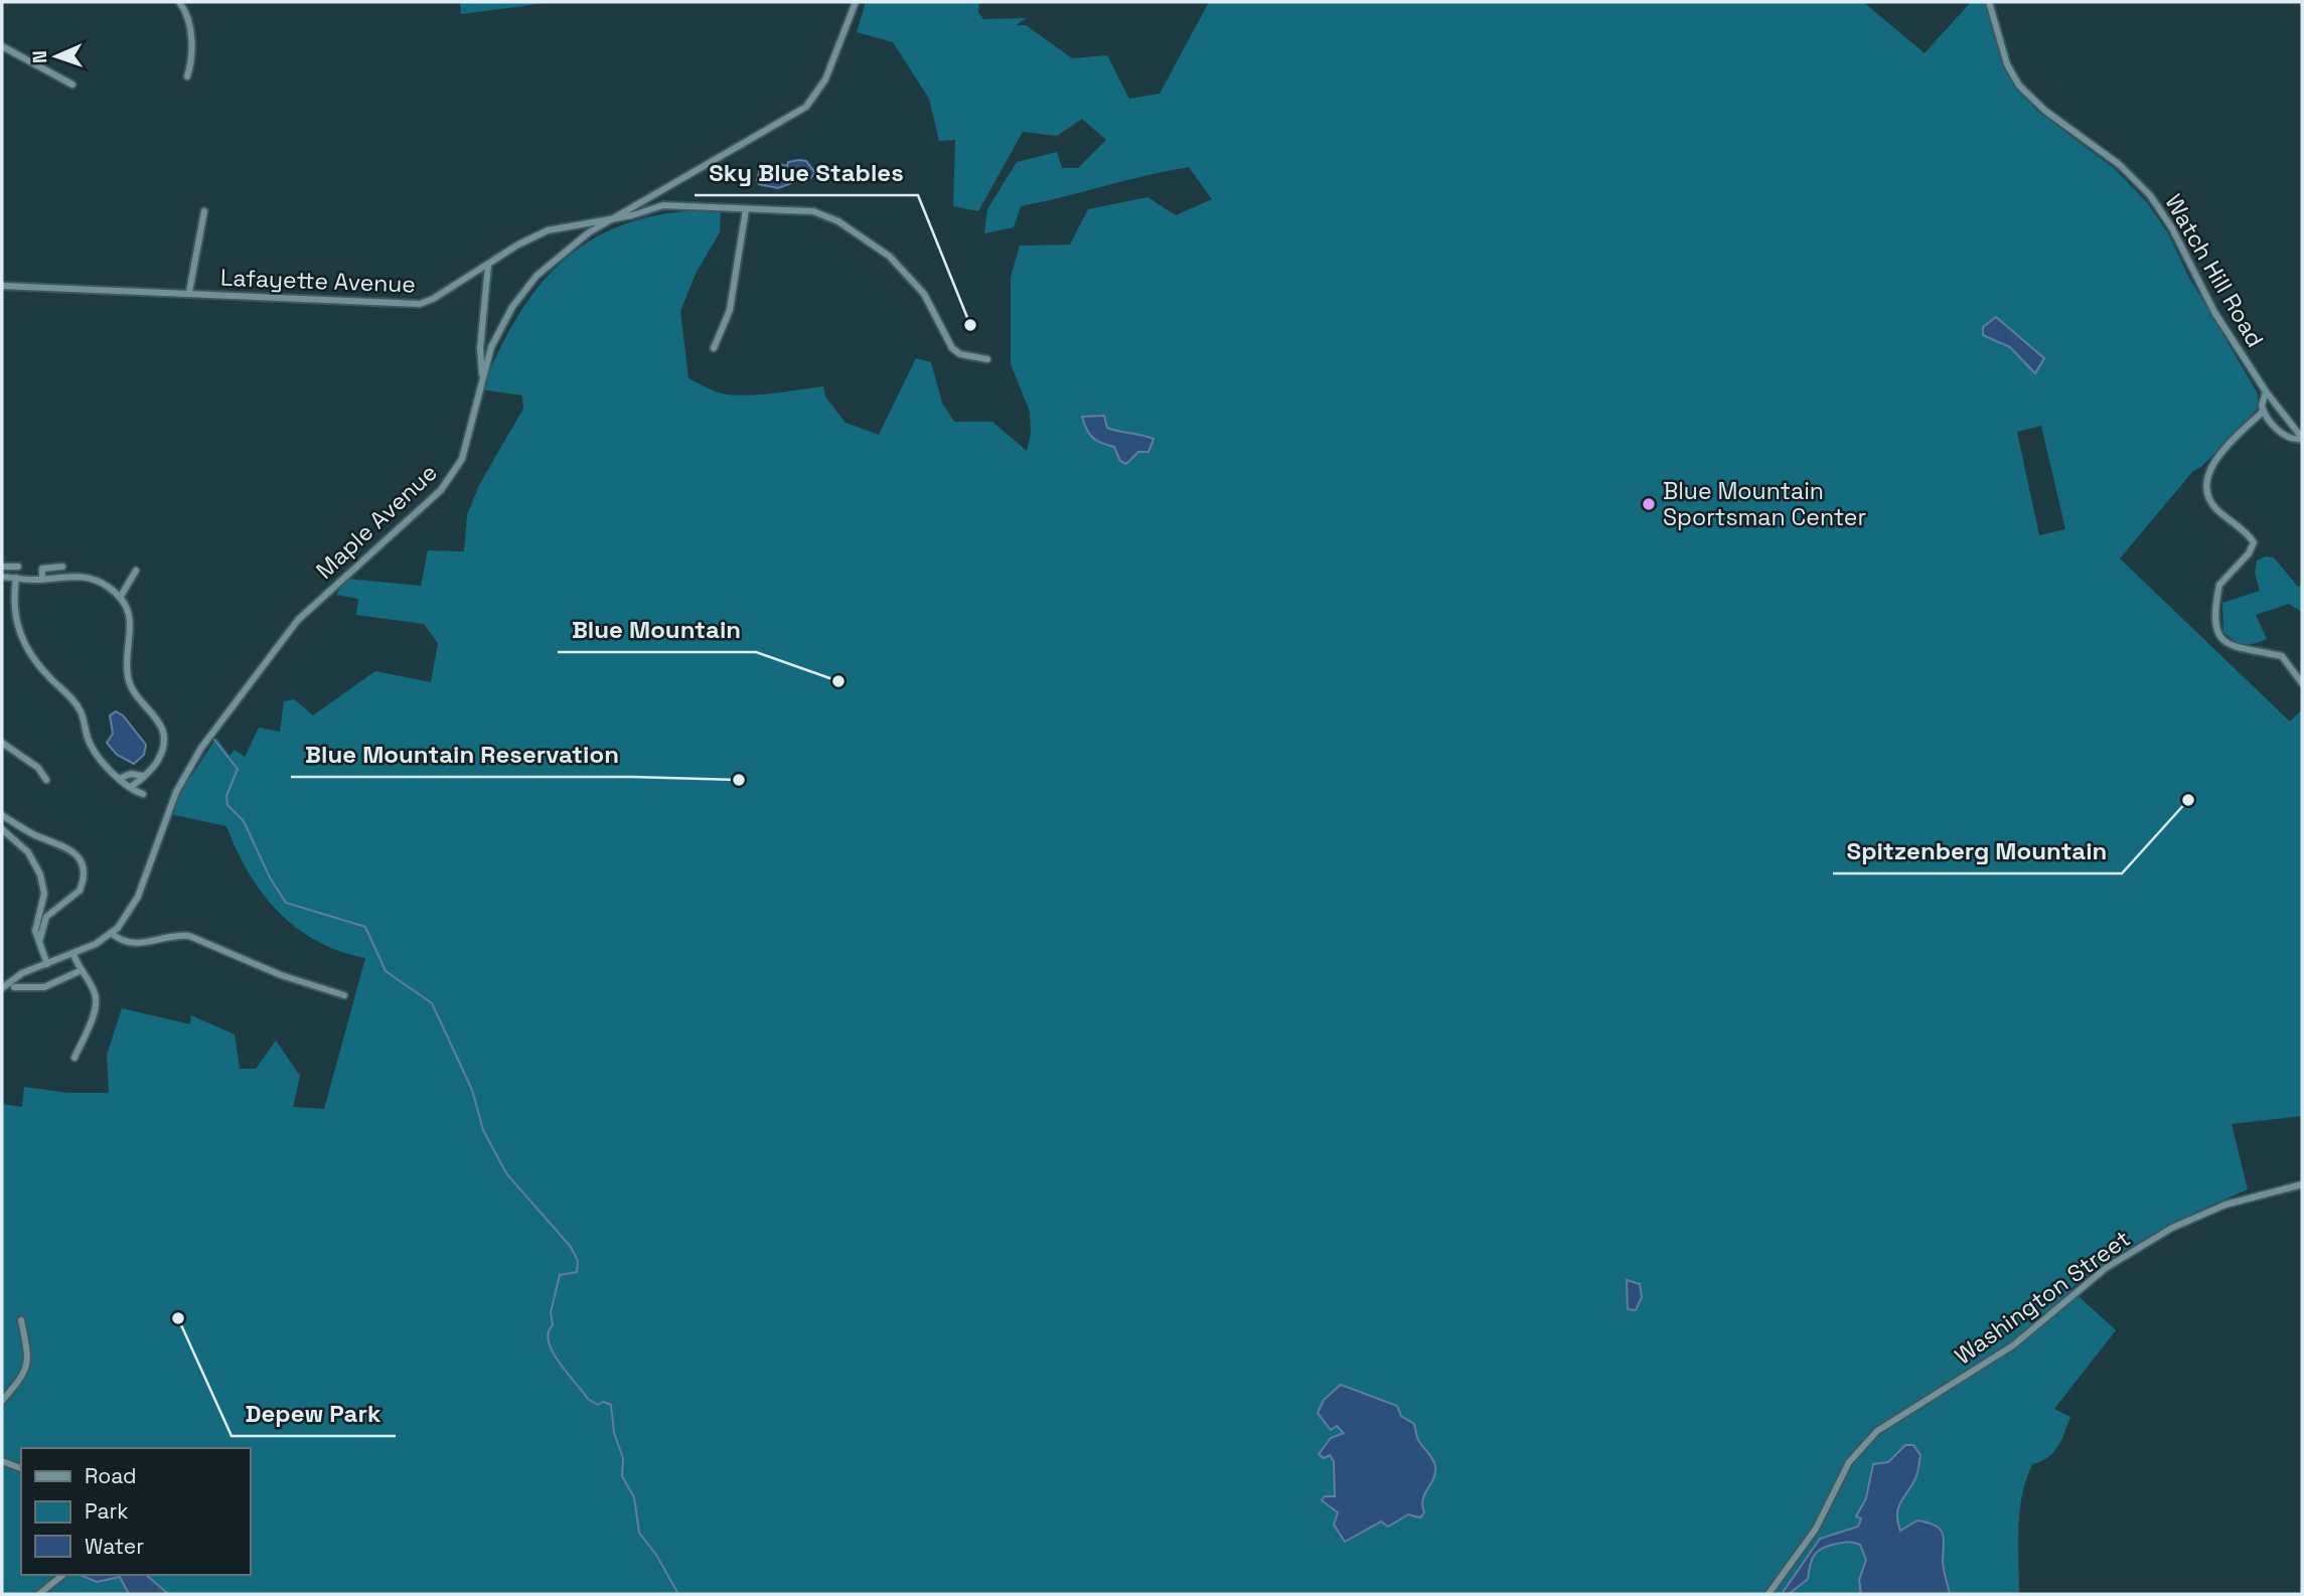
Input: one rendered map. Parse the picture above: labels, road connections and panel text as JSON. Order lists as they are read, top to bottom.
{
  "streets": {
    "street": [
      "Watch Hill Road",
      "Lafayette Avenue",
      "Maple Avenue",
      "Washington Street"
    ]
  },
  "crossings": [
    ["Lafayette Avenue", "Maple Avenue"]
  ],
  "places": [
    "Sky Blue Stables",
    "Blue Mountain Sportsman Center",
    "Blue Mountain",
    "Blue Mountain Reservation",
    "Spitzenberg Mountain",
    "Depew Park"
  ],
  "legend": ["Road", "Park", "Water"],
  "north": "left"
}
